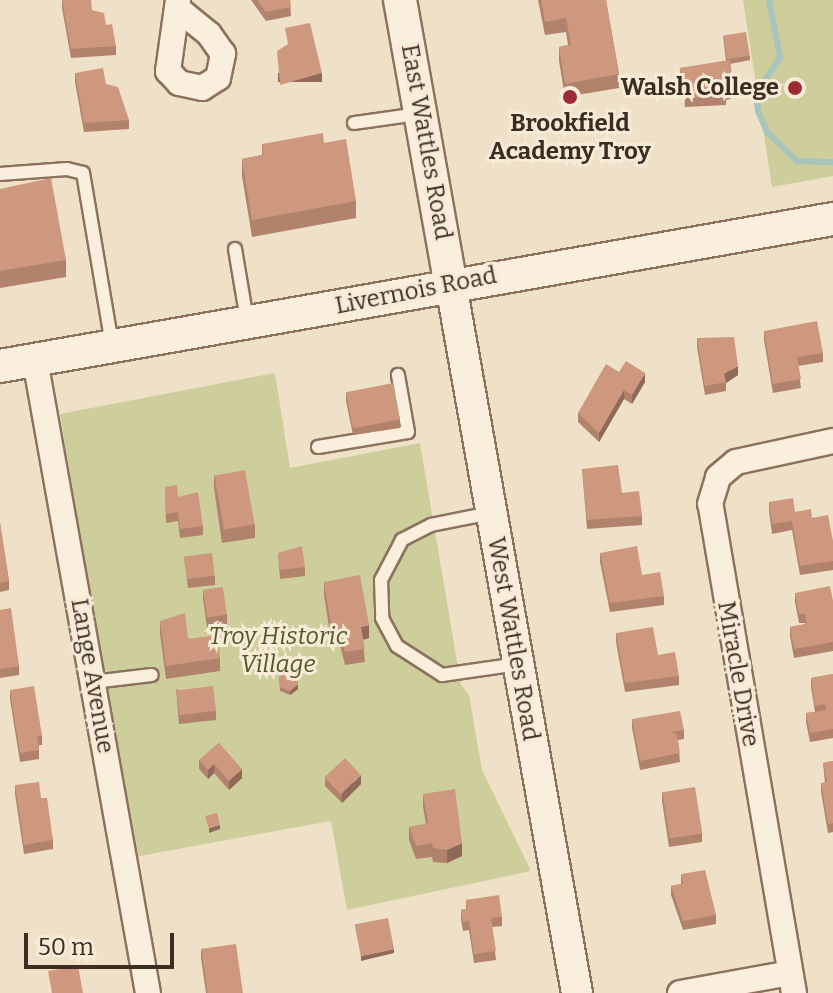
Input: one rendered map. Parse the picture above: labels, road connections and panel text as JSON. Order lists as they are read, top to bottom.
{
  "streets": {
    "main road": ["East Wattles Road", "Livernois Road"],
    "street": ["West Wattles Road", "Miracle Drive", "Lange Avenue"]
  },
  "crossings": [
    ["East Wattles Road", "Livernois Road"],
    ["East Wattles Road", "West Wattles Road"],
    ["Livernois Road", "West Wattles Road"],
    ["Livernois Road", "Lange Avenue"]
  ],
  "parks": ["Troy Historic Village"],
  "places": ["Walsh College", "Brookfield Academy Troy"],
  "scale_bar": "50 m"
}
